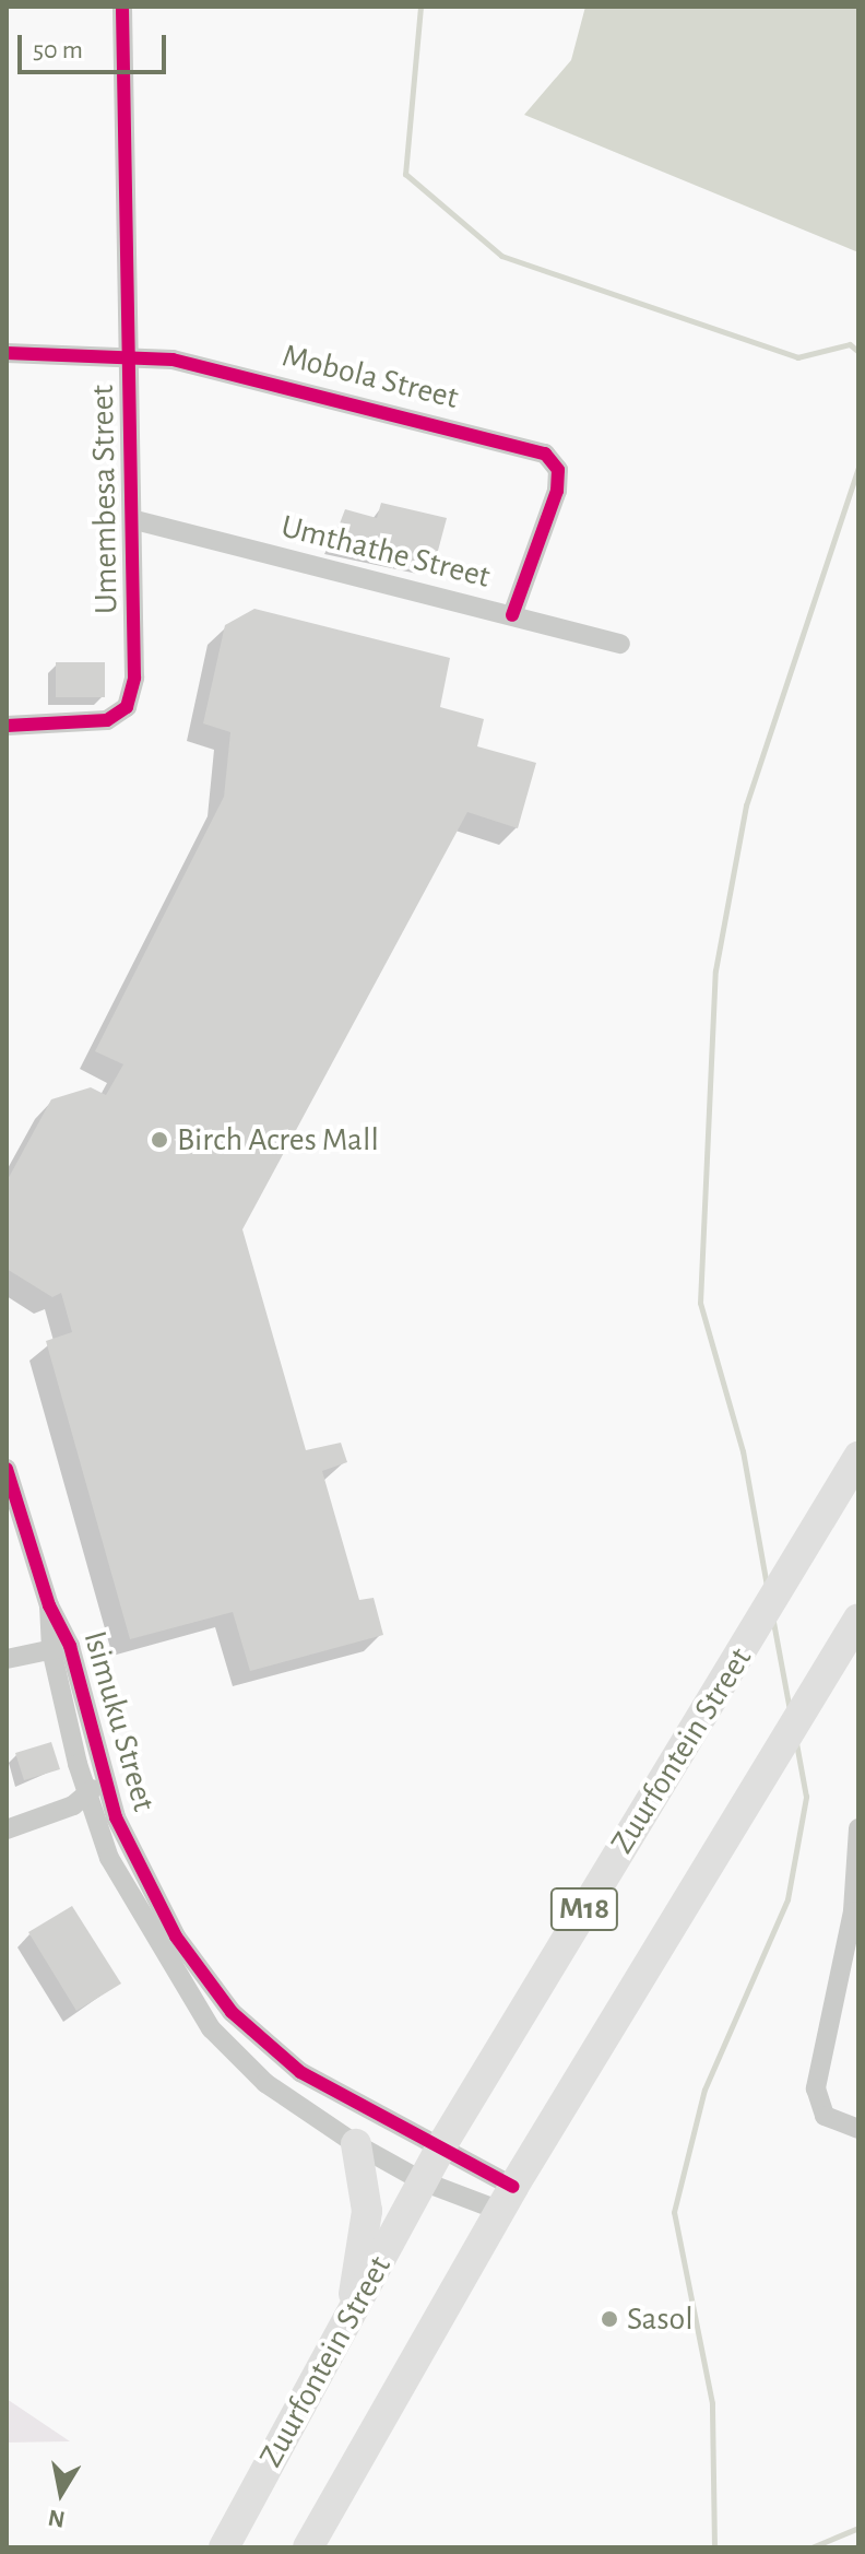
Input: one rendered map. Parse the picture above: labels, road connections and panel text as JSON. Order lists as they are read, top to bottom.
{
  "streets": {
    "main road": ["Zuurfontein Street", "M18"],
    "street": [
      "Mobola Street",
      "Umembesa Street",
      "Umthathe Street",
      "Isimuku Street"
    ]
  },
  "crossings": [
    ["Mobola Street", "Umembesa Street"],
    ["Mobola Street", "Umthathe Street"],
    ["Umembesa Street", "Umthathe Street"],
    ["Isimuku Street", "Zuurfontein Street"],
    ["Isimuku Street", "M18"]
  ],
  "places": ["Birch Acres Mall", "Sasol"],
  "scale_bar": "50 m",
  "north": "bottom"
}
